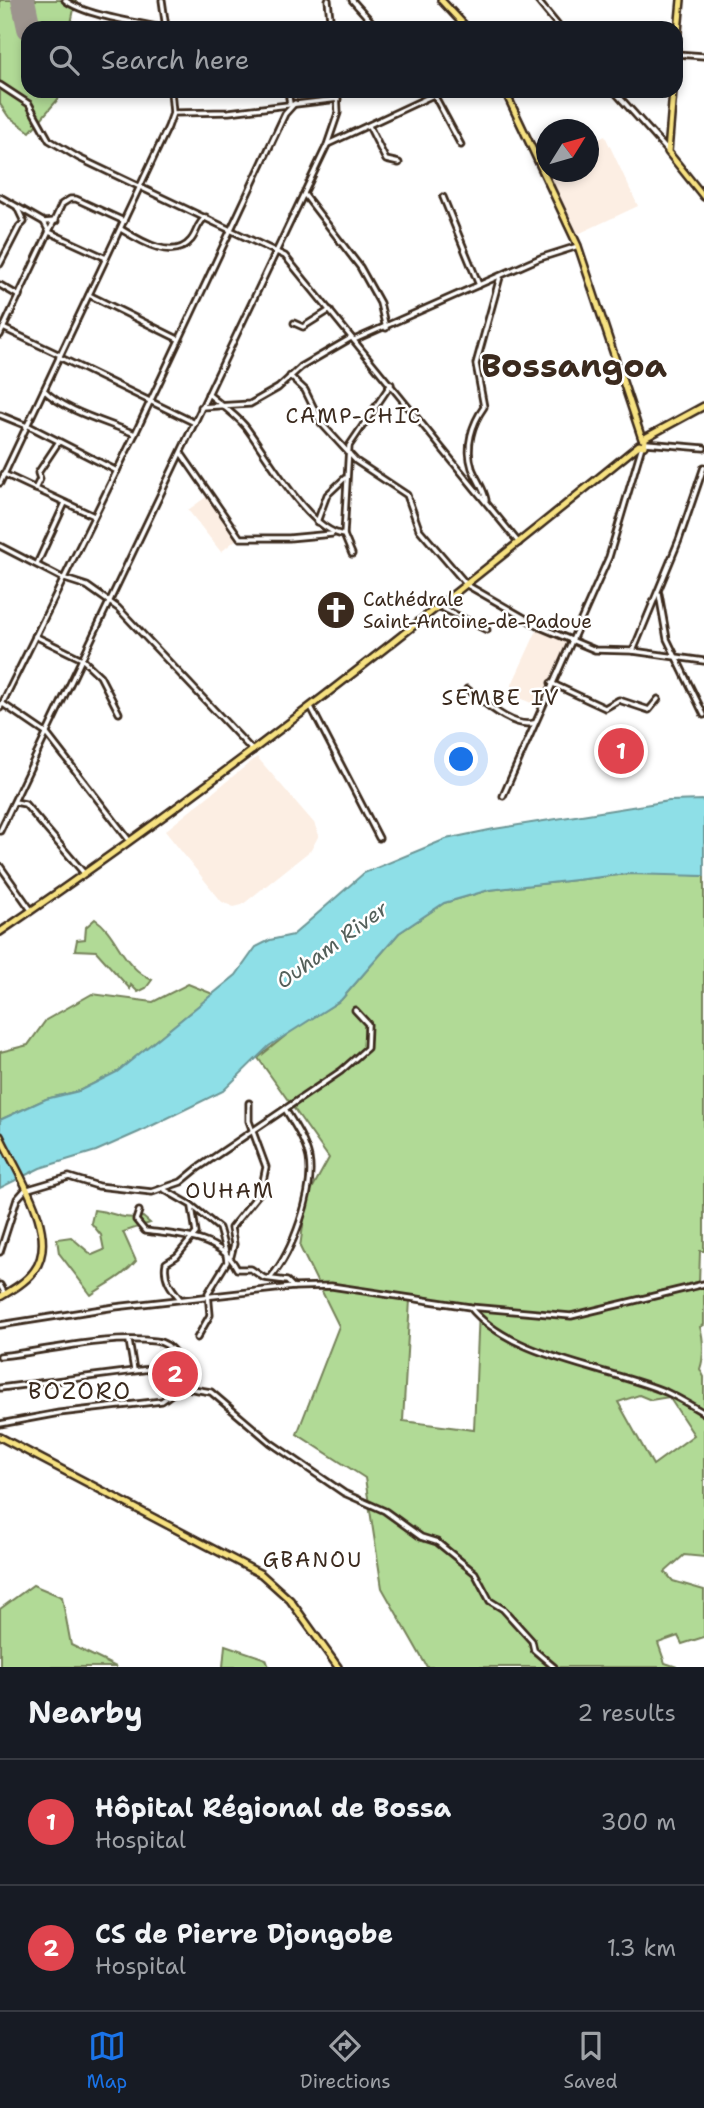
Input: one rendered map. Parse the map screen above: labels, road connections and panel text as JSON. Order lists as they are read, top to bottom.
{
  "districts": [
    "Bossangoa",
    "CAMP-CHIC",
    "SEMBE IV",
    "OUHAM",
    "BOZORO",
    "GBANOU"
  ],
  "water": ["Ouham River"],
  "places": {
    "church": ["Cathédrale Saint-Antoine-de-Padoue"]
  },
  "north": "top right",
  "page": {
    "search": "Search here",
    "pins": ["1", "2"],
    "heading": ["Nearby", "2 results"],
    "list": [
      {
        "mark": "1",
        "name": "Hôpital Régional de Bossa",
        "note": "Hospital",
        "value": "300 m"
      },
      {
        "mark": "2",
        "name": "CS de Pierre Djongobe",
        "note": "Hospital",
        "value": "1.3 km"
      }
    ],
    "nav": ["Map", "Directions", "Saved"]
  }
}
